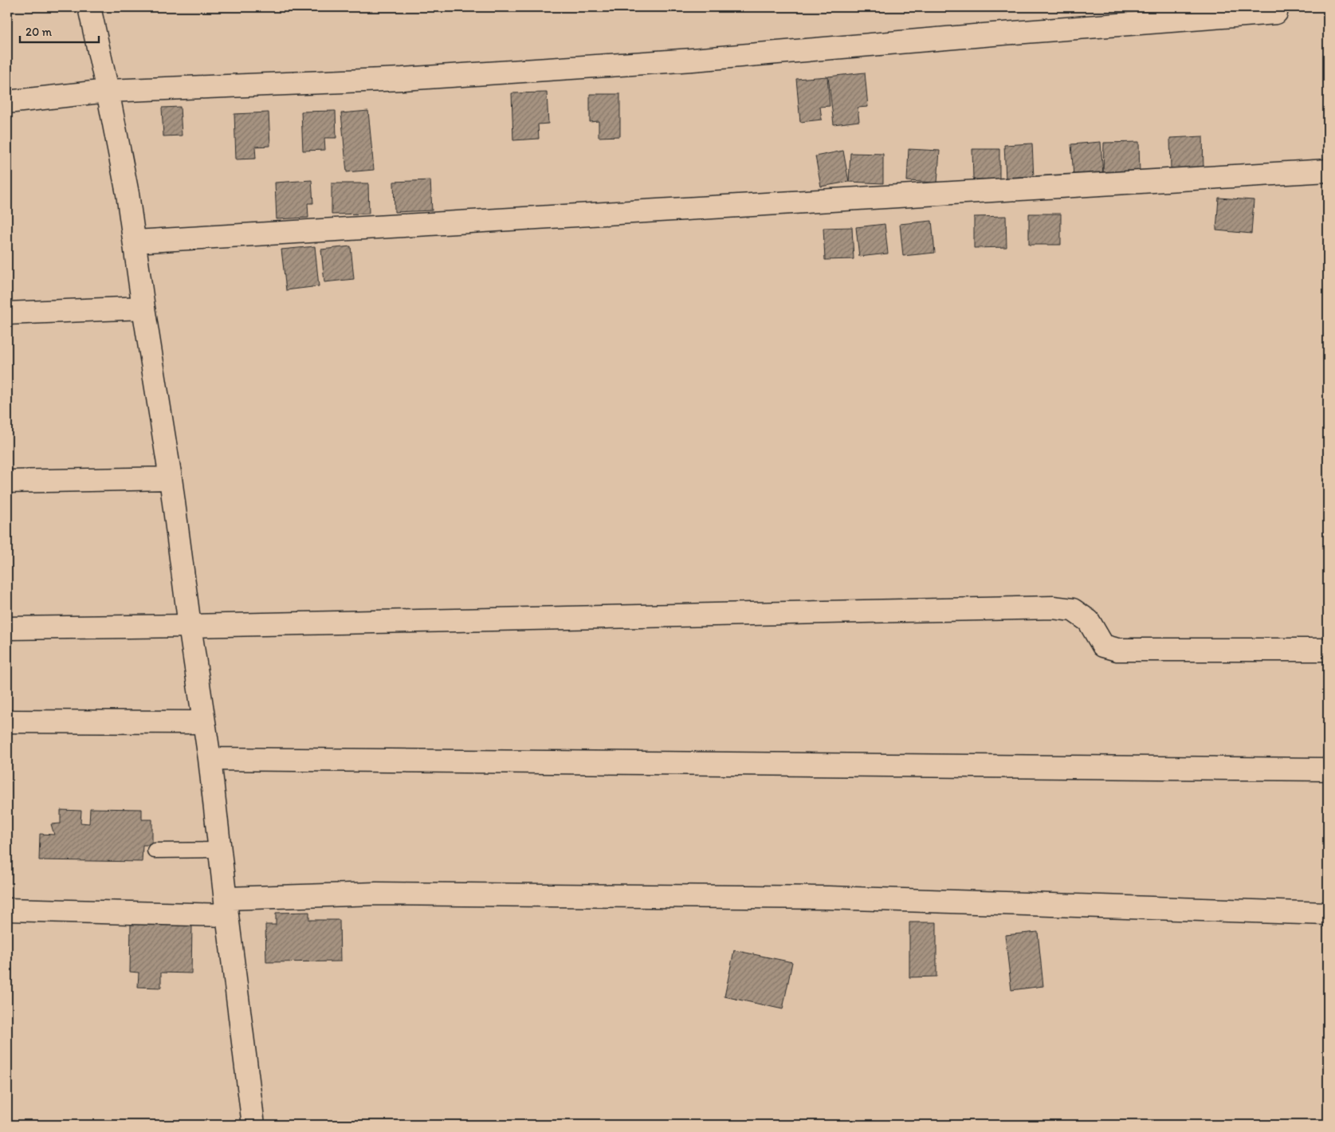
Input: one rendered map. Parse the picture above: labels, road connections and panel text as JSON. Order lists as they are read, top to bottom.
{
  "scale_bar": "20 m"
}
